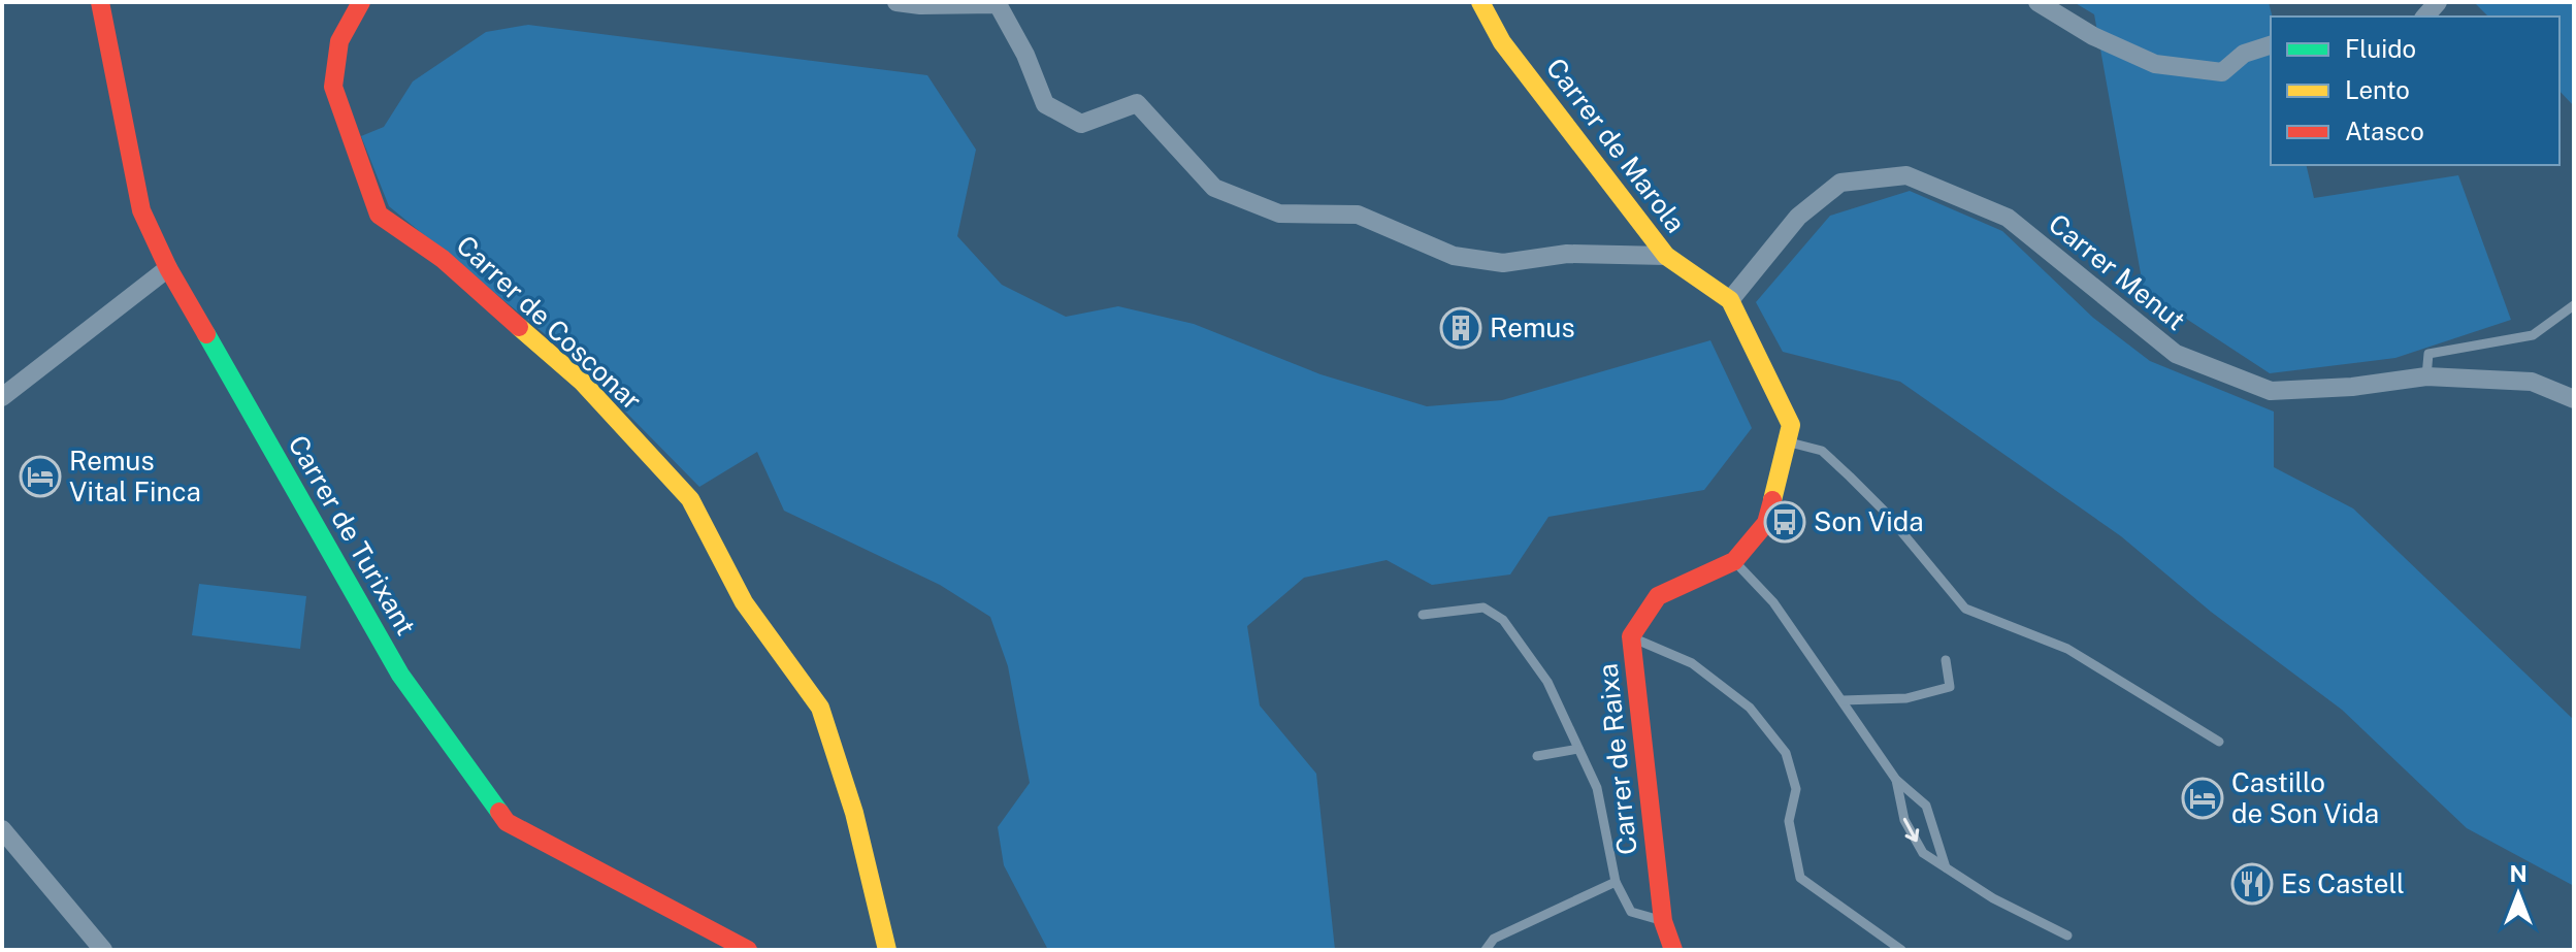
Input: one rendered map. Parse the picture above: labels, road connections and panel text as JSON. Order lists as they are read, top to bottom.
{
  "streets": {
    "street": [
      "Carrer de Marola",
      "Carrer Menut",
      "Carrer de Cosconar",
      "Carrer de Turixant",
      "Carrer de Raixa"
    ]
  },
  "crossings": [
    ["Carrer de Marola", "Carrer Menut"],
    ["Carrer de Marola", "Carrer de Raixa"],
    ["Carrer Menut", "Carrer de Raixa"]
  ],
  "places": {
    "building": ["Remus"],
    "hotel": ["Remus Vital Finca", "Castillo de Son Vida"],
    "bus stop": ["Son Vida"],
    "restaurant": ["Es Castell"]
  },
  "legend": ["Fluido", "Lento", "Atasco"],
  "north": "top"
}
